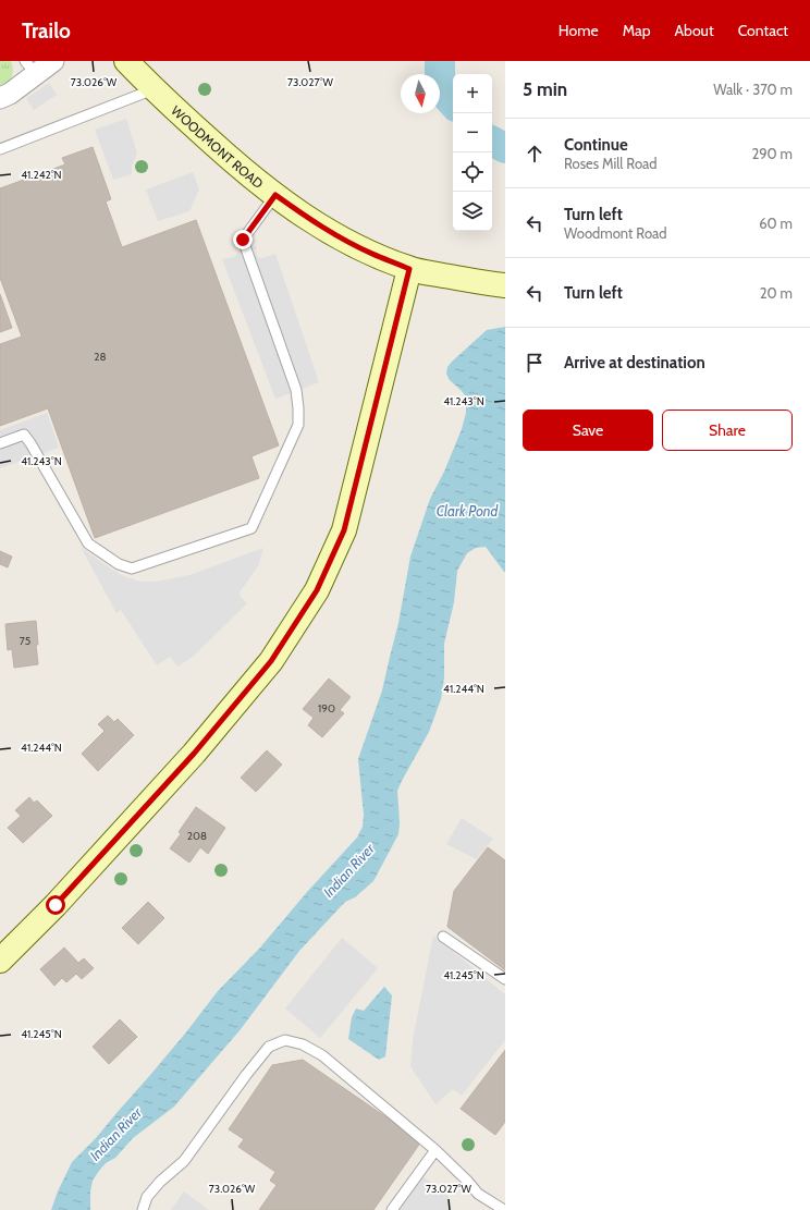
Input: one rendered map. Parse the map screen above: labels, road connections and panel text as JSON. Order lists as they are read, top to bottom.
{
  "streets": {
    "street": ["WOODMONT ROAD"]
  },
  "water": ["Clark Pond", "Indian River"],
  "house_numbers": [
    "28",
    "75",
    "190",
    "208"
  ],
  "north": "bottom",
  "page": {
    "header": "Trailo",
    "nav": [
      "Home",
      "Map",
      "About",
      "Contact"
    ],
    "heading": ["5 min", "Walk · 370 m"],
    "map_buttons": ["+", "−"],
    "list": [
      ["Continue", "Roses Mill Road", "290 m"],
      ["Turn left", "Woodmont Road", "60 m"],
      ["Turn left", "20 m"],
      "Arrive at destination"
    ],
    "buttons": ["Save", "Share"]
  },
  "coordinates": [
    "73.026°W",
    "73.027°W",
    "41.242°N",
    "41.243°N",
    "41.244°N",
    "41.245°N"
  ]
}
